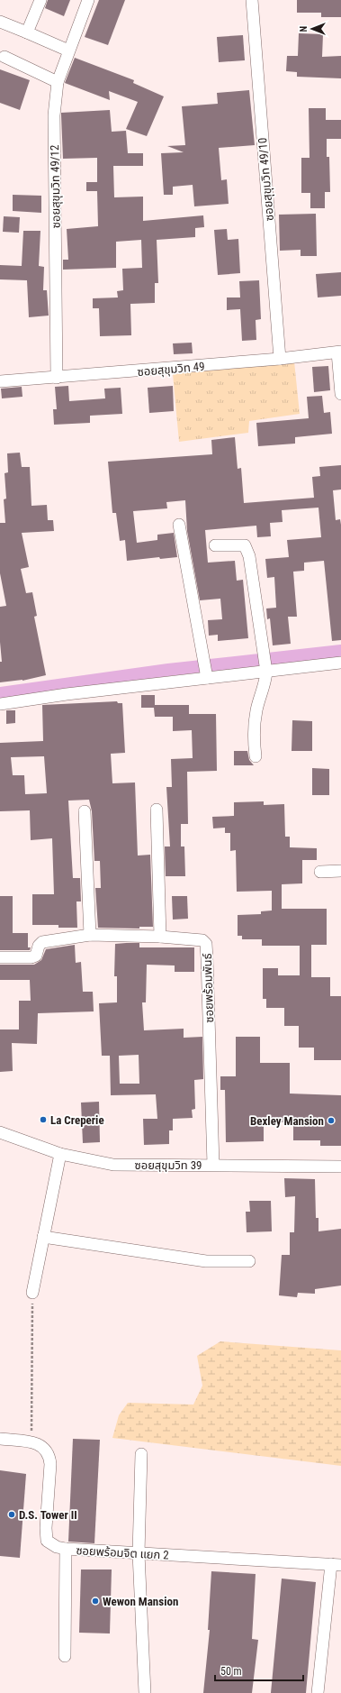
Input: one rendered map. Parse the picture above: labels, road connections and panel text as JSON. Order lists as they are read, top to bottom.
{
  "streets": {
    "street": [
      "ซอยสุขุมวิท 49/10",
      "ซอยสุขุมวิท 49/12",
      "ซอยสุขุมวิท 49",
      "ซอยพร้อมพันธ์",
      "ซอยสุขุมวิท 39",
      "ซอยพร้อมจิต แยก 2"
    ]
  },
  "crossings": [
    ["ซอยสุขุมวิท 49/10", "ซอยสุขุมวิท 49"],
    ["ซอยสุขุมวิท 49/12", "ซอยสุขุมวิท 49"],
    ["ซอยพร้อมพันธ์", "ซอยสุขุมวิท 39"]
  ],
  "places": [
    "La Creperie",
    "Bexley Mansion",
    "D.S. Tower II",
    "Wewon Mansion"
  ],
  "scale_bar": "50 m",
  "north": "left"
}
